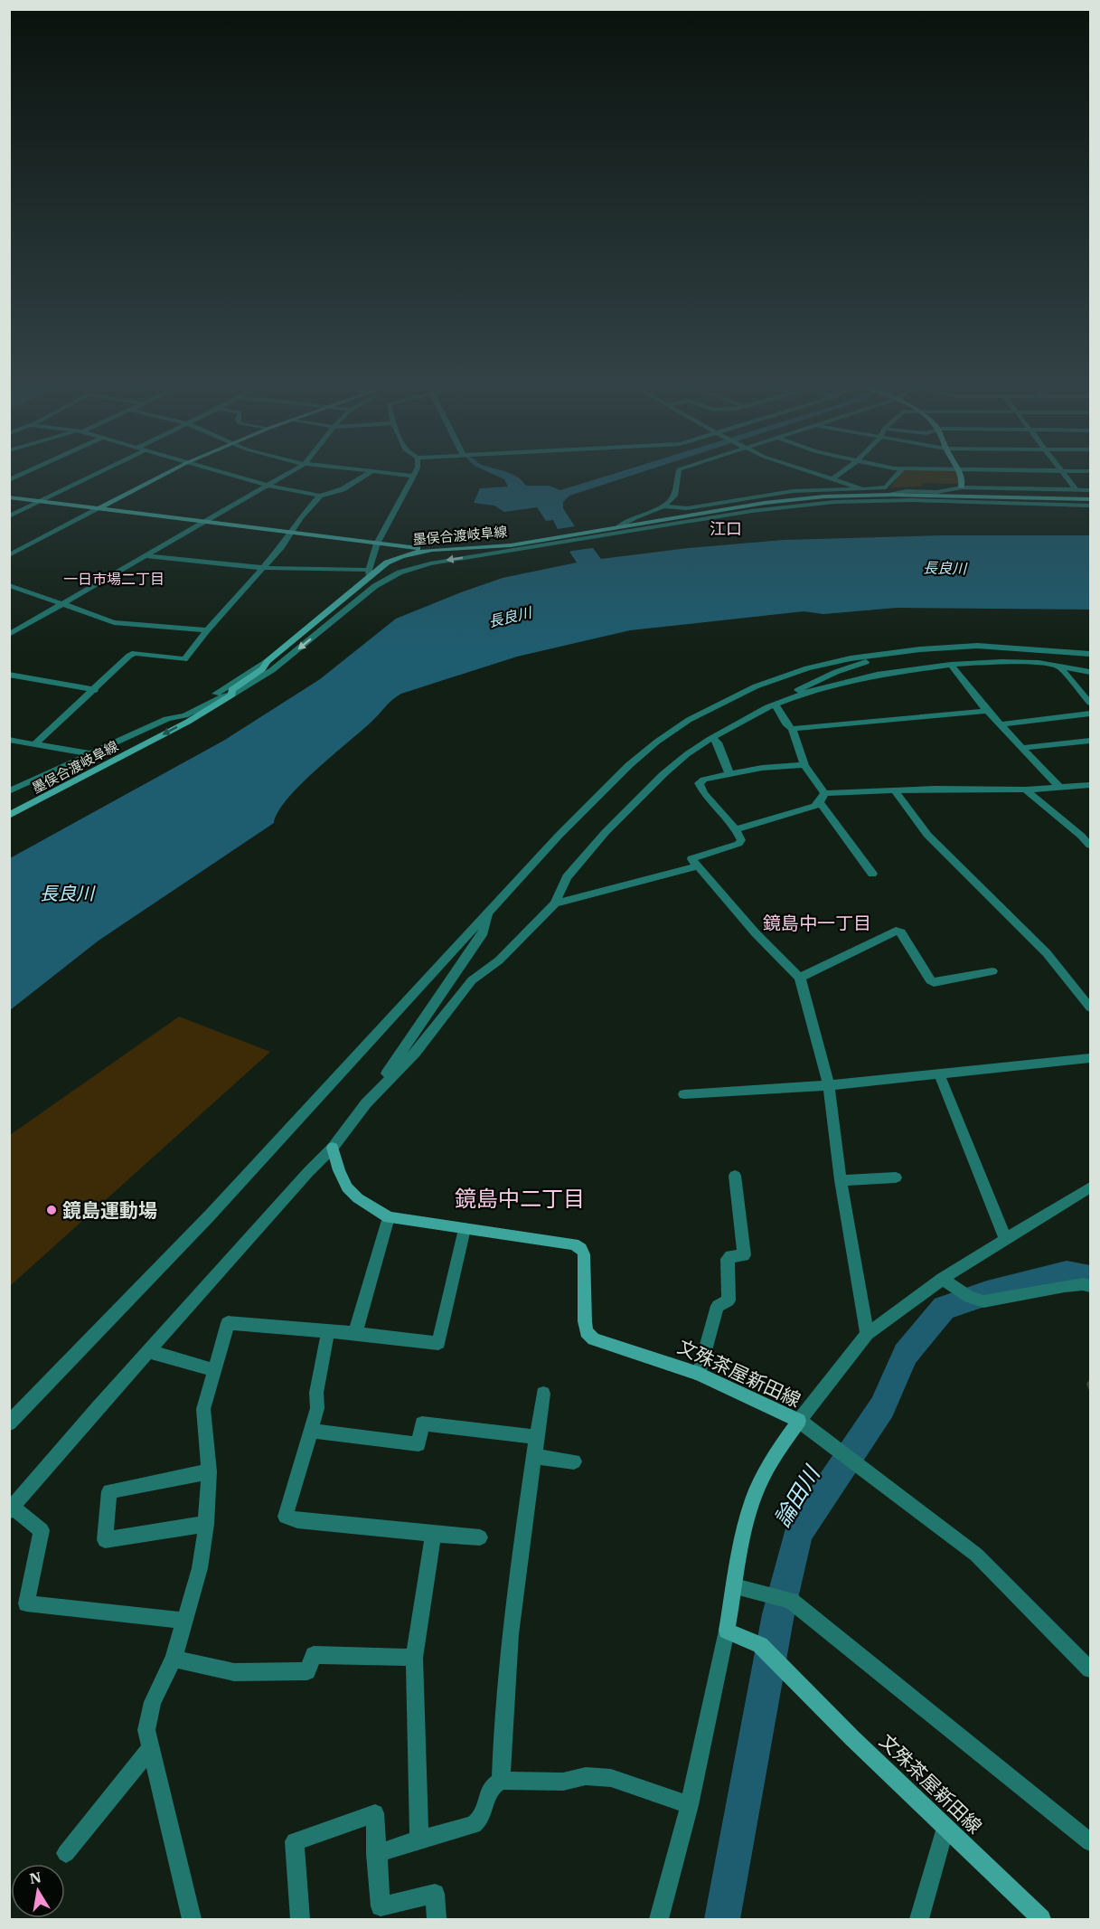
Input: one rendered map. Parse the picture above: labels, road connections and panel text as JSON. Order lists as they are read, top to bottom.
{
  "streets": {
    "main road": ["墨俣合渡岐阜線", "文殊茶屋新田線"]
  },
  "districts": [
    "江口",
    "一日市場二丁目",
    "鏡島中一丁目",
    "鏡島中二丁目"
  ],
  "water": ["長良川", "論田川"],
  "places": ["鏡島運動場"],
  "north": "top"
}
